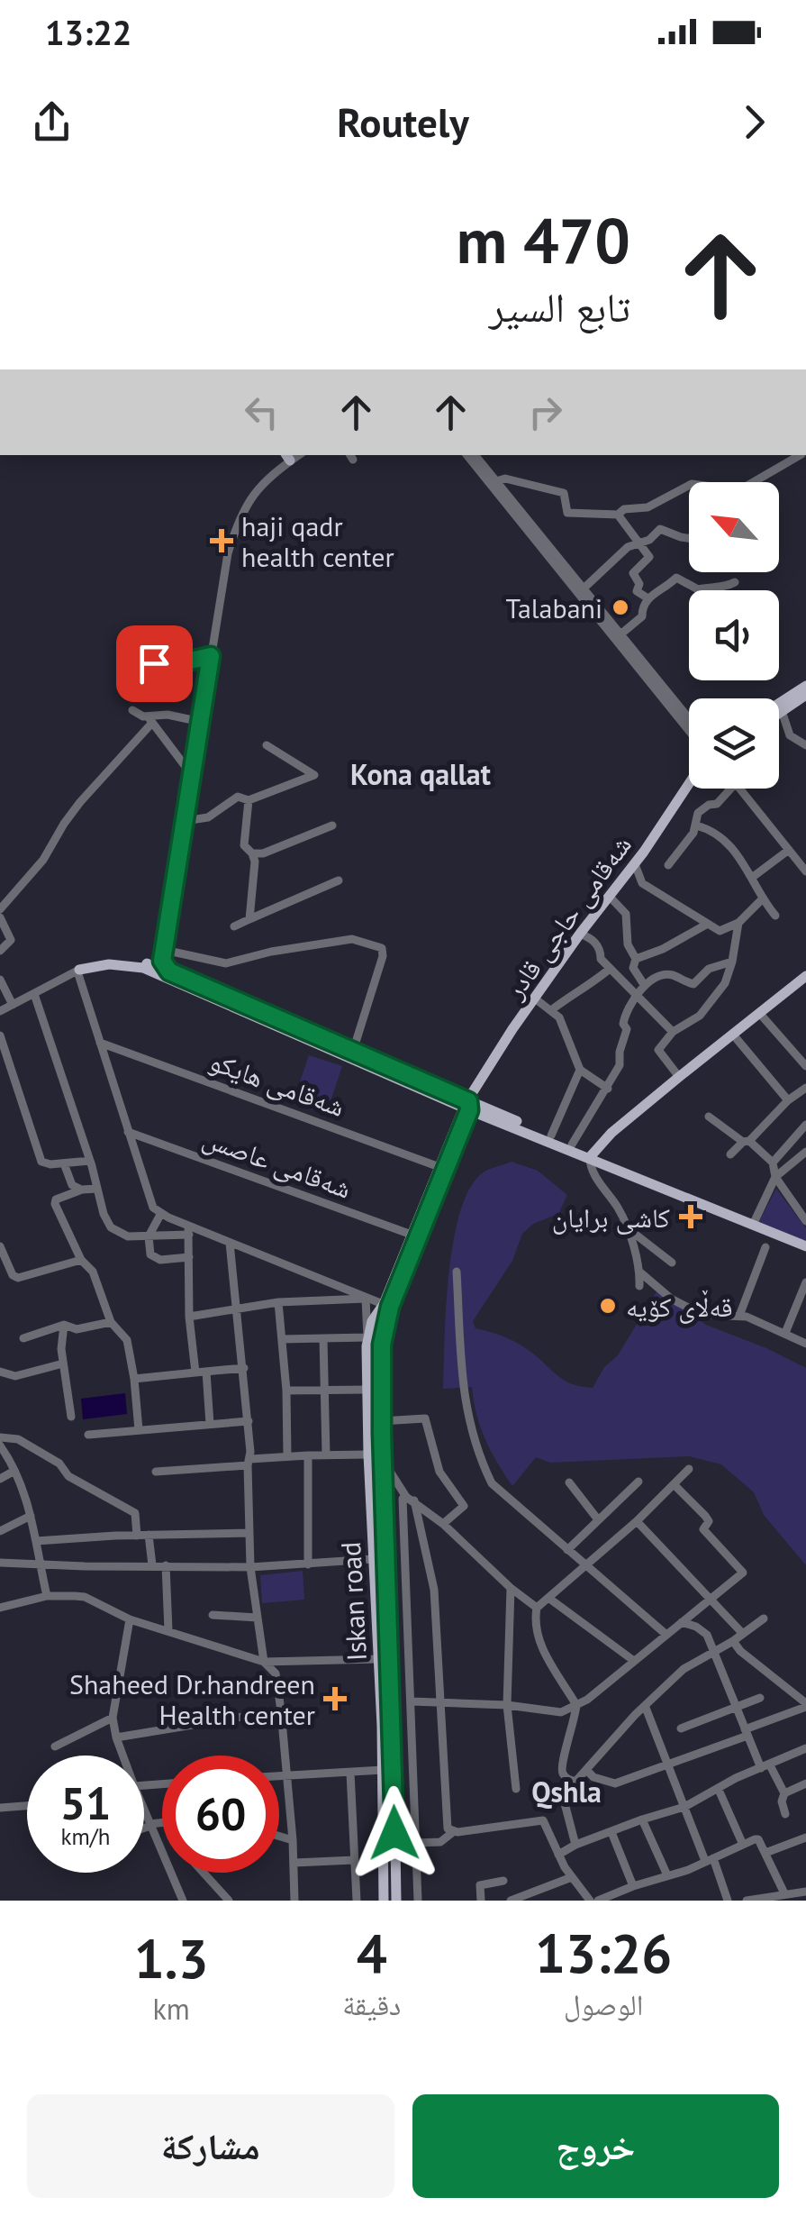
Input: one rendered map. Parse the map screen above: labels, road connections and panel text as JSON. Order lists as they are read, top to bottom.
{
  "streets": {
    "main road": ["شەقامی حاجی قادر", "Iskan road"],
    "street": ["شه‌قامی هایكو", "شه‌قامی عاصس"]
  },
  "districts": ["Kona qallat", "Qshla"],
  "places": {
    "health": ["haji qadr health center", "كاشی برایان", "Shaheed Dr.handreen Health center"],
    "other": ["Talabani", "قەڵای کۆیە"]
  },
  "north": "top left",
  "page": {
    "status": "13:22",
    "header": "Routely",
    "turn": ["470 m", "تابع السير"],
    "speed": "51 km/h",
    "limit": "60",
    "eta": [
      "13:26",
      "الوصول",
      "4",
      "دقيقة",
      "1.3",
      "km"
    ],
    "buttons": ["خروج", "مشاركة"]
  }
}
